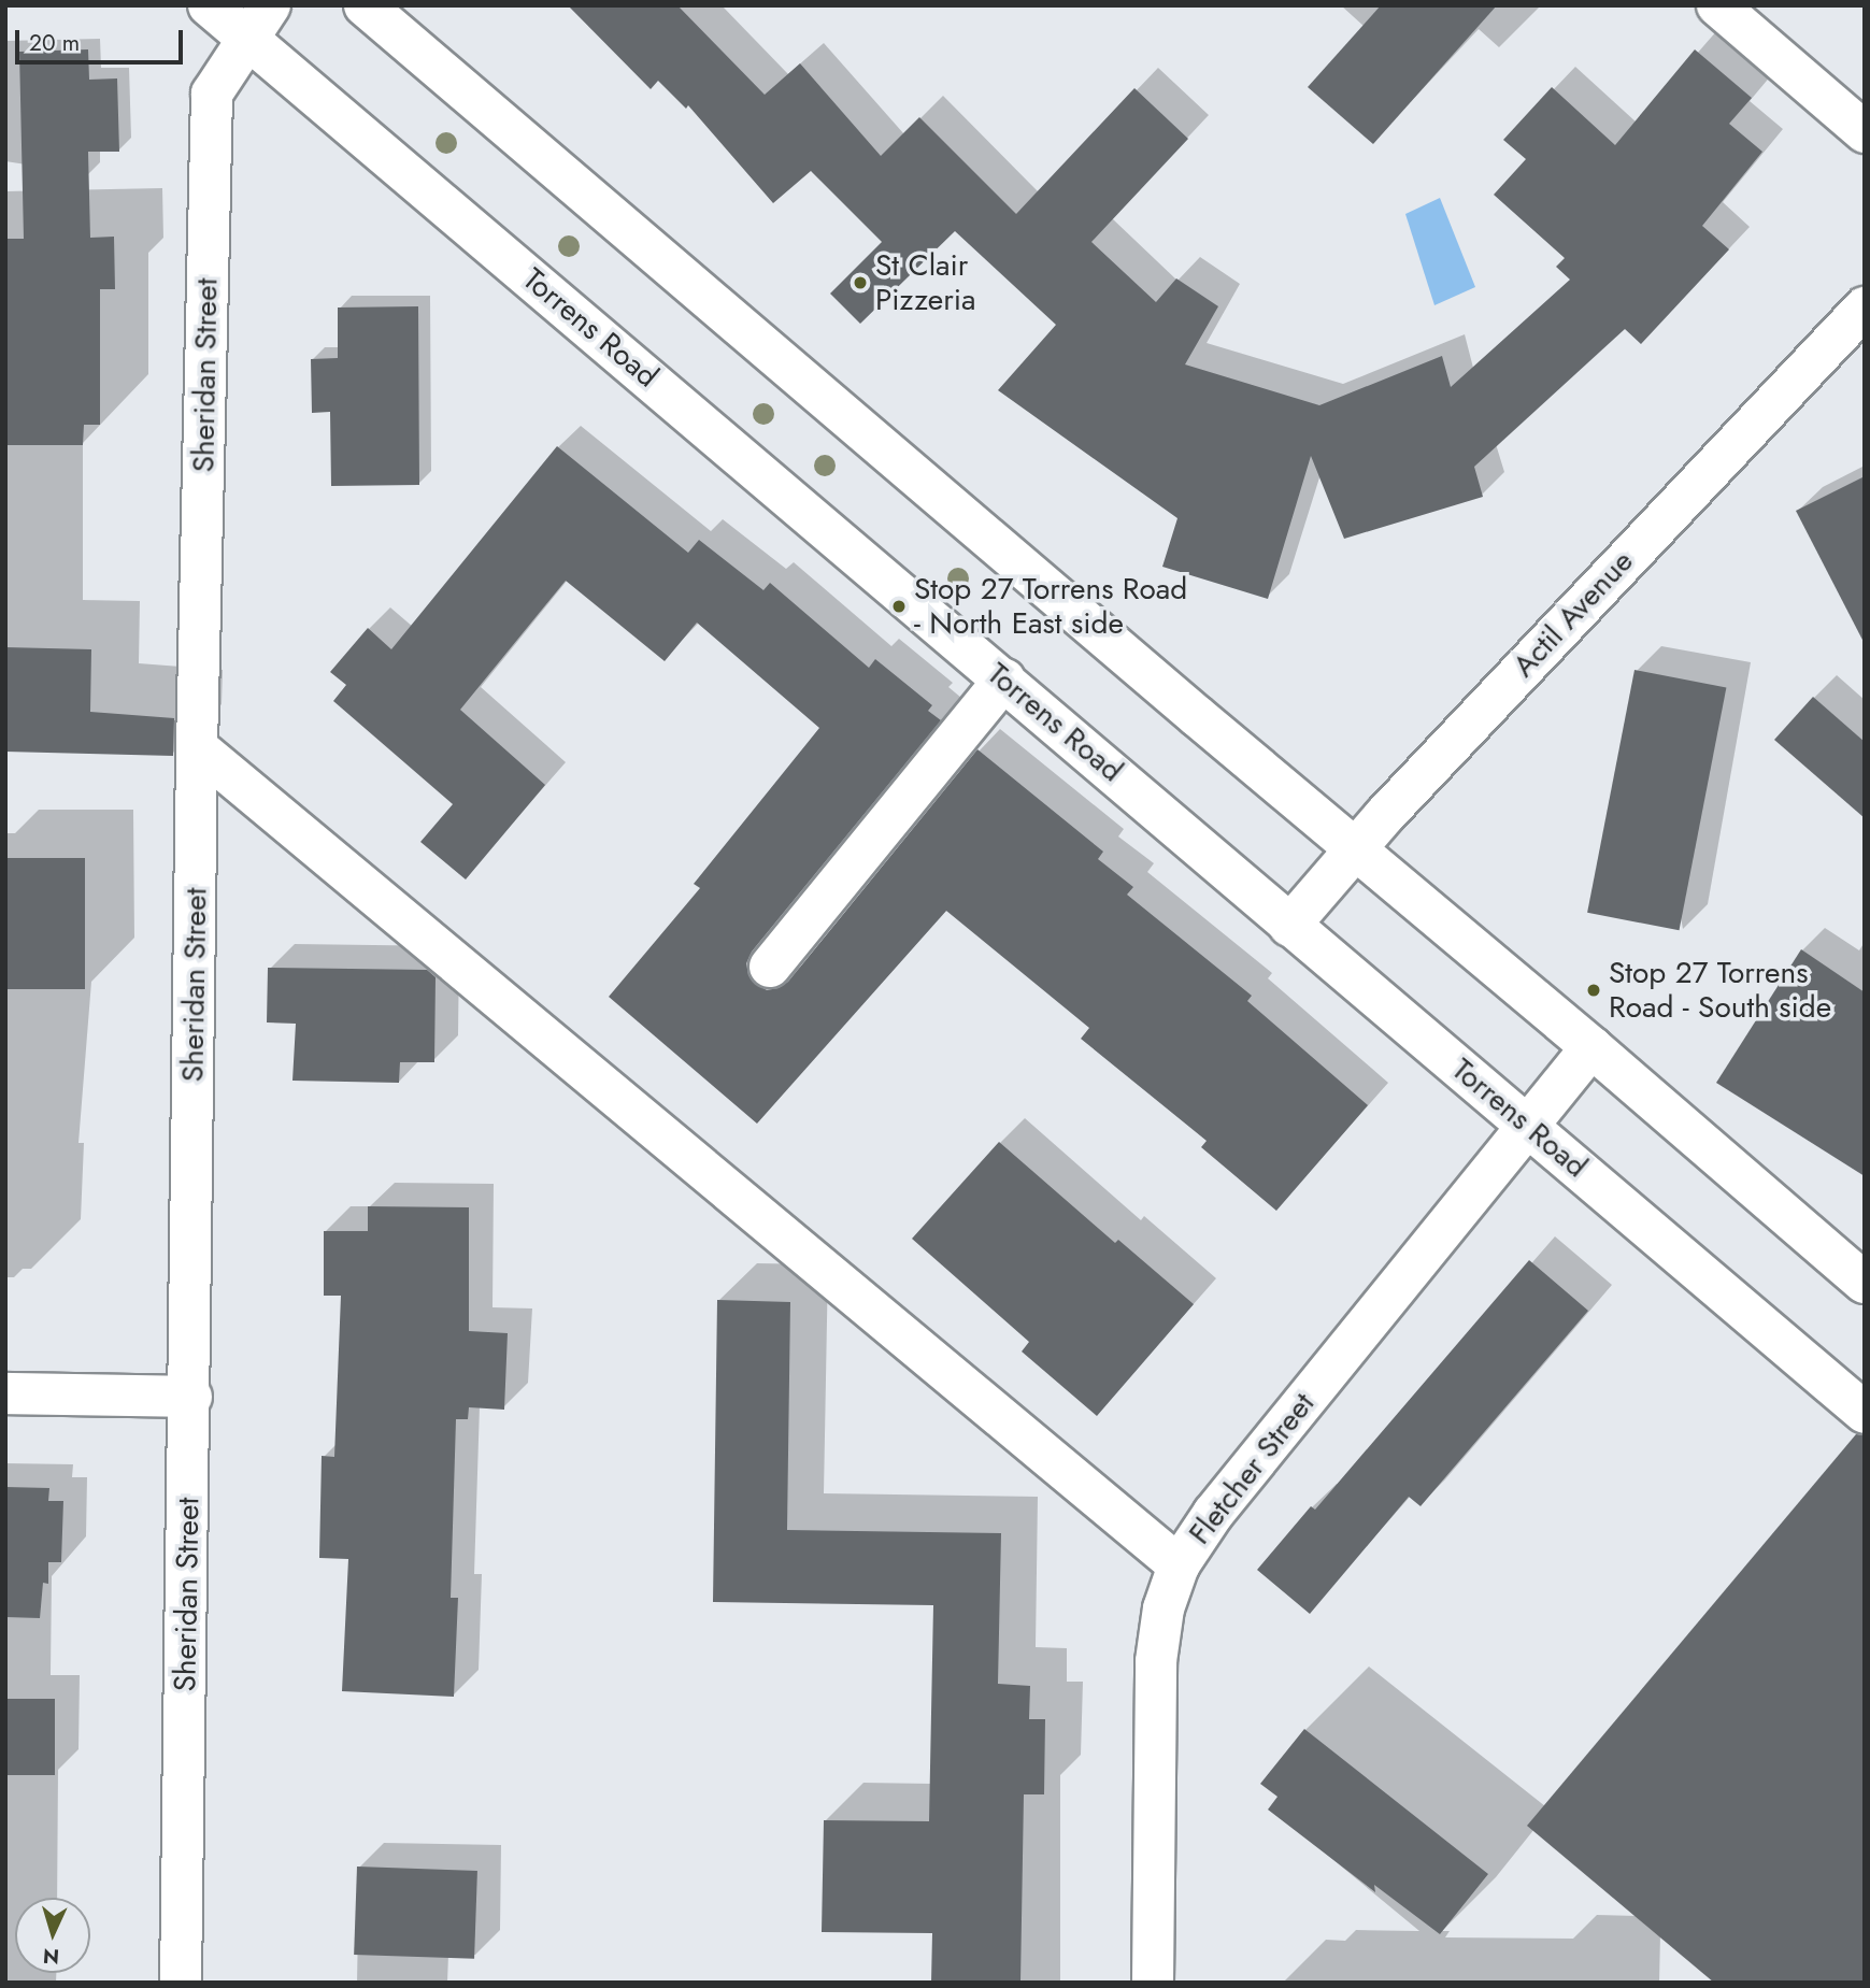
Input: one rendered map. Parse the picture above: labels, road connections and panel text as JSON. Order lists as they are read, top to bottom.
{
  "streets": {
    "street": [
      "Torrens Road",
      "Sheridan Street",
      "Actil Avenue",
      "Fletcher Street"
    ]
  },
  "crossings": [
    ["Torrens Road", "Sheridan Street"],
    ["Torrens Road", "Actil Avenue"],
    ["Torrens Road", "Fletcher Street"]
  ],
  "places": ["St Clair Pizzeria", "Stop 27 Torrens Road - North East side", "Stop 27 Torrens Road - South side"],
  "scale_bar": "20 m",
  "north": "bottom"
}
